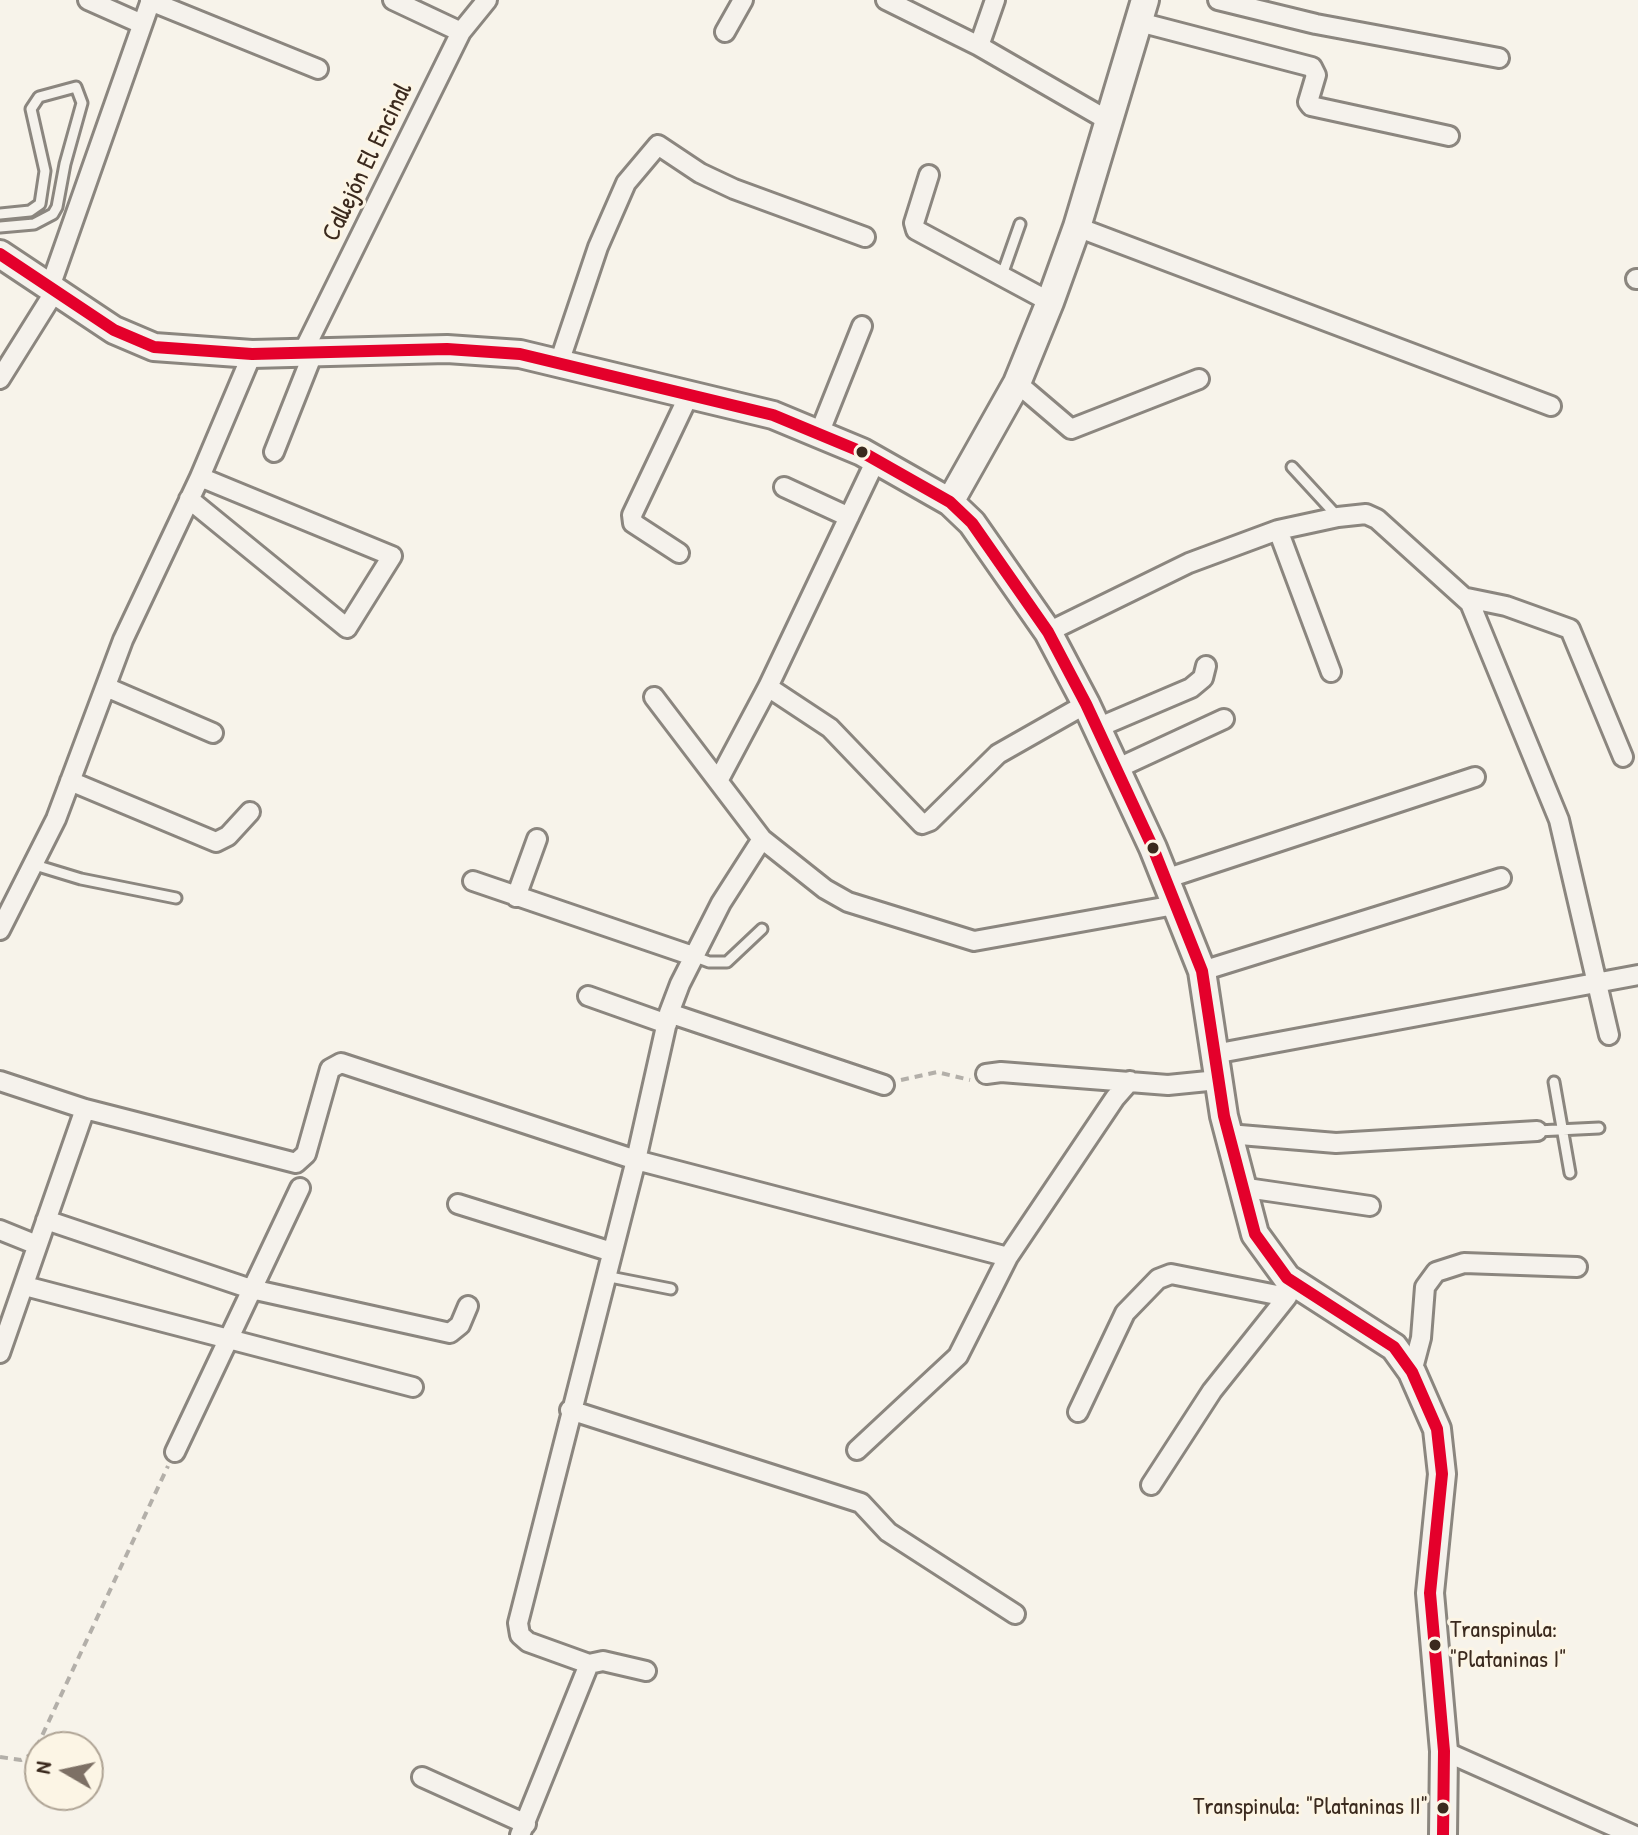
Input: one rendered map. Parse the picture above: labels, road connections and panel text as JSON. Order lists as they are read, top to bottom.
{
  "streets": {
    "street": ["Callejón El Encinal"]
  },
  "places": ["Transpinula: \"Plataninas I\"", "Transpinula: \"Plataninas II\""],
  "north": "left"
}
